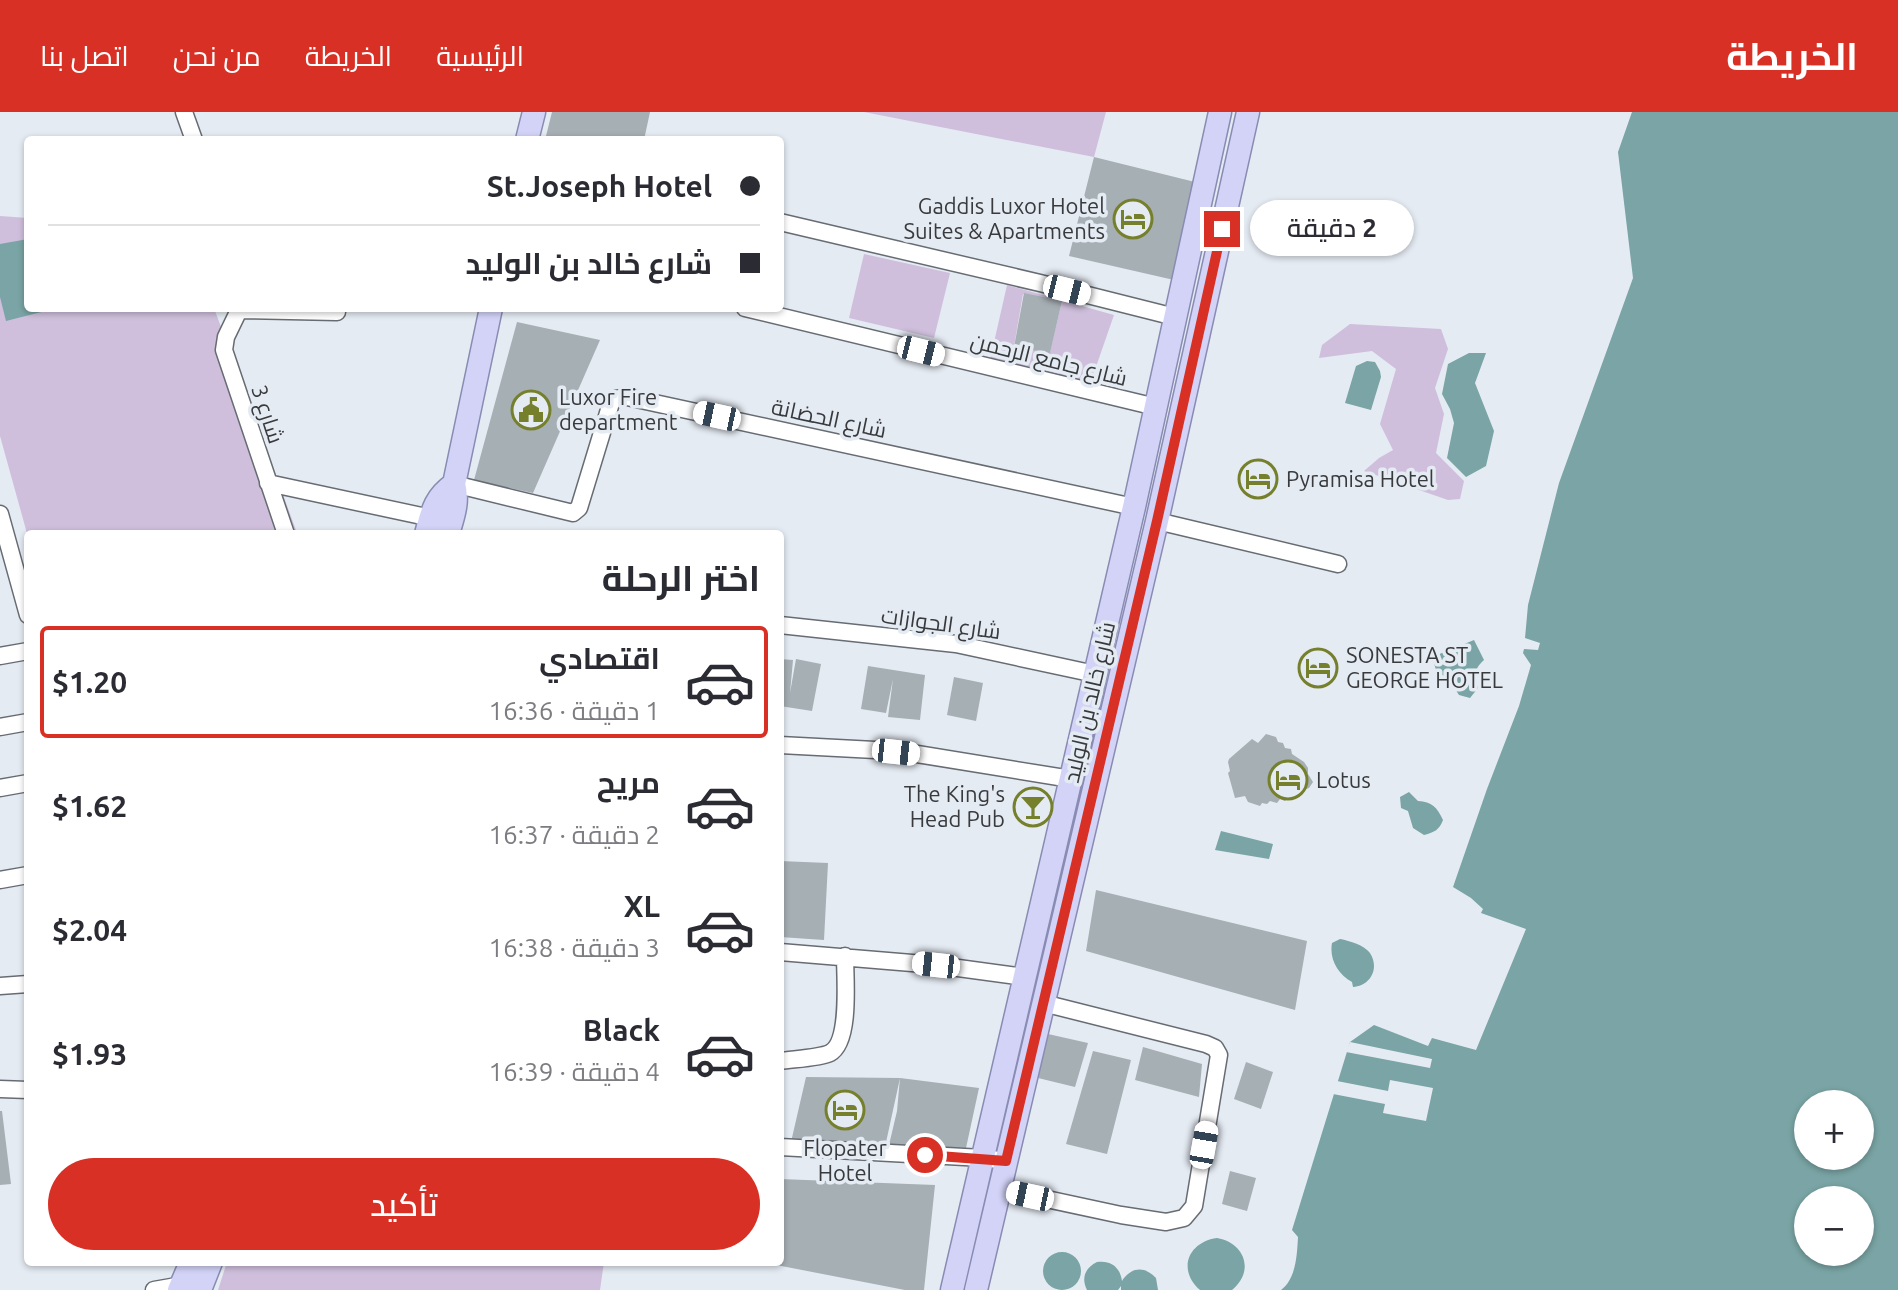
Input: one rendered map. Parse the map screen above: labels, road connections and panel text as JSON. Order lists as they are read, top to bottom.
{
  "streets": {
    "main road": ["شارع خالد بن الوليد"],
    "street": [
      "شارع جامع الرحمن",
      "شارع 3",
      "شارع الحضانة",
      "شارع الجوازات"
    ]
  },
  "crossings": [
    ["شارع جامع الرحمن", "شارع خالد بن الوليد"],
    ["شارع الحضانة", "شارع خالد بن الوليد"],
    ["شارع الجوازات", "شارع خالد بن الوليد"]
  ],
  "places": {
    "hotel": [
      "Gaddis Luxor Hotel Suites & Apartments",
      "Pyramisa Hotel",
      "SONESTA ST GEORGE HOTEL",
      "Lotus",
      "Flopater Hotel"
    ],
    "public building": ["Luxor Fire department"],
    "bar": ["The King's Head Pub"]
  },
  "page": {
    "header": "الخريطة",
    "nav": [
      "الرئيسية",
      "الخريطة",
      "من نحن",
      "اتصل بنا"
    ],
    "banner": ["St.Joseph Hotel", "شارع خالد بن الوليد"],
    "bubble": "2 دقيقة",
    "heading": "اختر الرحلة",
    "list": [
      {
        "name": "اقتصادي",
        "note": "1 دقيقة · 16:36",
        "value": "$1.20"
      },
      {
        "name": "مريح",
        "note": "2 دقيقة · 16:37",
        "value": "$1.62"
      },
      {
        "name": "XL",
        "note": "3 دقيقة · 16:38",
        "value": "$2.04"
      },
      {
        "name": "Black",
        "note": "4 دقيقة · 16:39",
        "value": "$1.93"
      }
    ],
    "map_buttons": ["+", "−"],
    "buttons": "تأكيد"
  }
}
